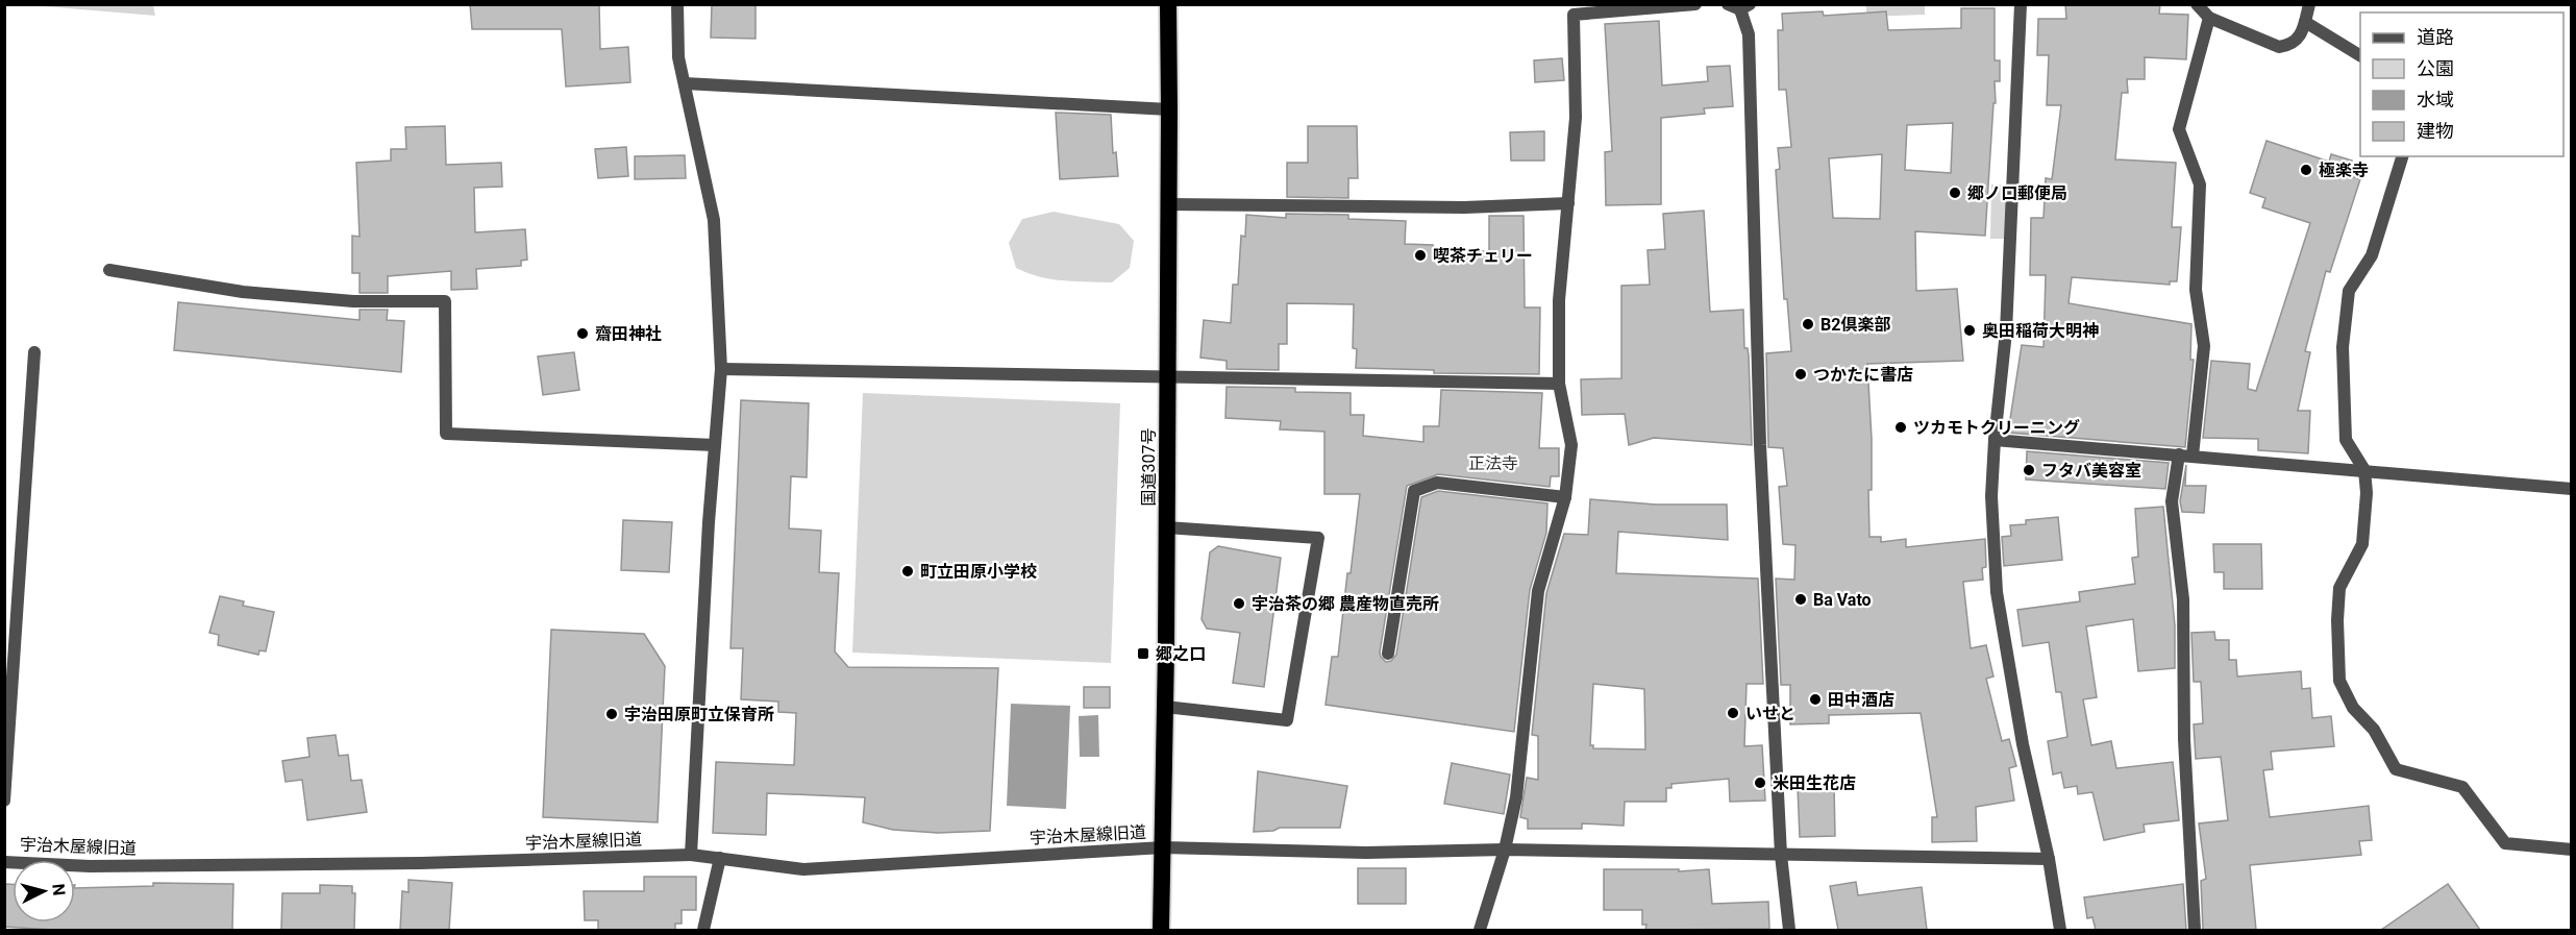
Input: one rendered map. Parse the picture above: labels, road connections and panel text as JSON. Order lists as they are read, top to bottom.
{
  "streets": {
    "highway": ["国道307号"],
    "street": ["宇治木屋線旧道"]
  },
  "crossings": [
    ["国道307号", "宇治木屋線旧道"]
  ],
  "parks": ["正法寺"],
  "places": {
    "other": [
      "極楽寺",
      "郷ノ口郵便局",
      "喫茶チェリー",
      "B2倶楽部",
      "奥田稲荷大明神",
      "齋田神社",
      "つかたに書店",
      "ツカモトクリーニング",
      "フタバ美容室",
      "町立田原小学校",
      "Ba Vato",
      "宇治茶の郷 農産物直売所",
      "田中酒店",
      "いせと",
      "宇治田原町立保育所",
      "米田生花店"
    ],
    "transit": ["郷之口"]
  },
  "legend": [
    "道路",
    "公園",
    "水域",
    "建物"
  ],
  "north": "right"
}
